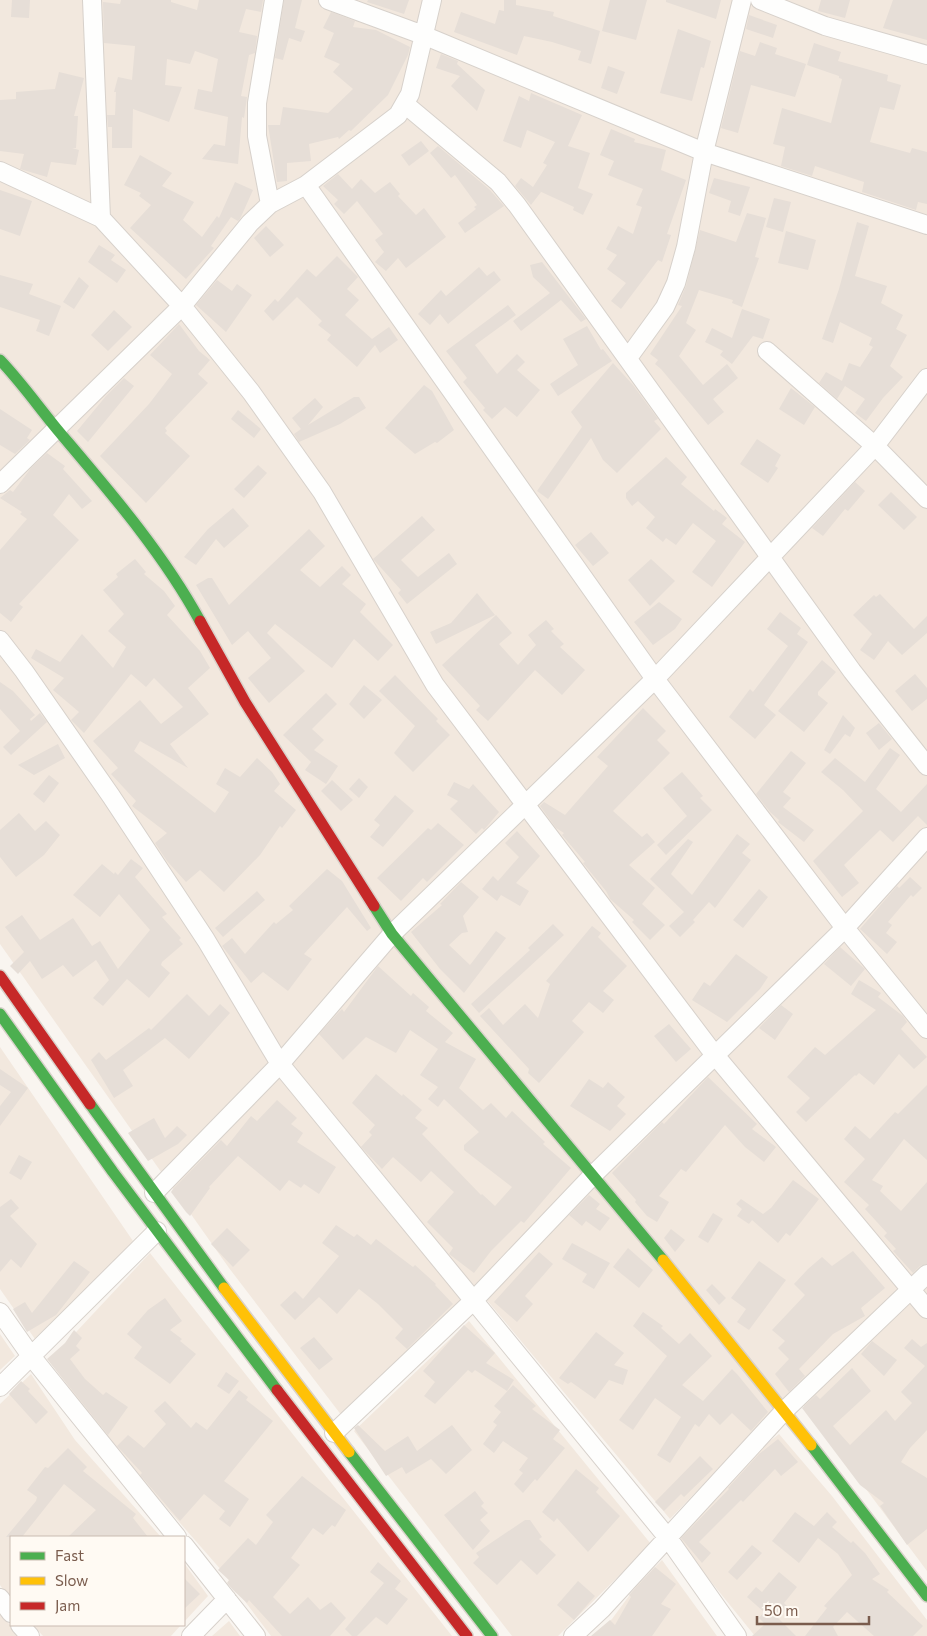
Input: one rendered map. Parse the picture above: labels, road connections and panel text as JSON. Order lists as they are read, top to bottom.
{
  "legend": ["Fast", "Slow", "Jam"],
  "scale_bar": "50 m"
}
